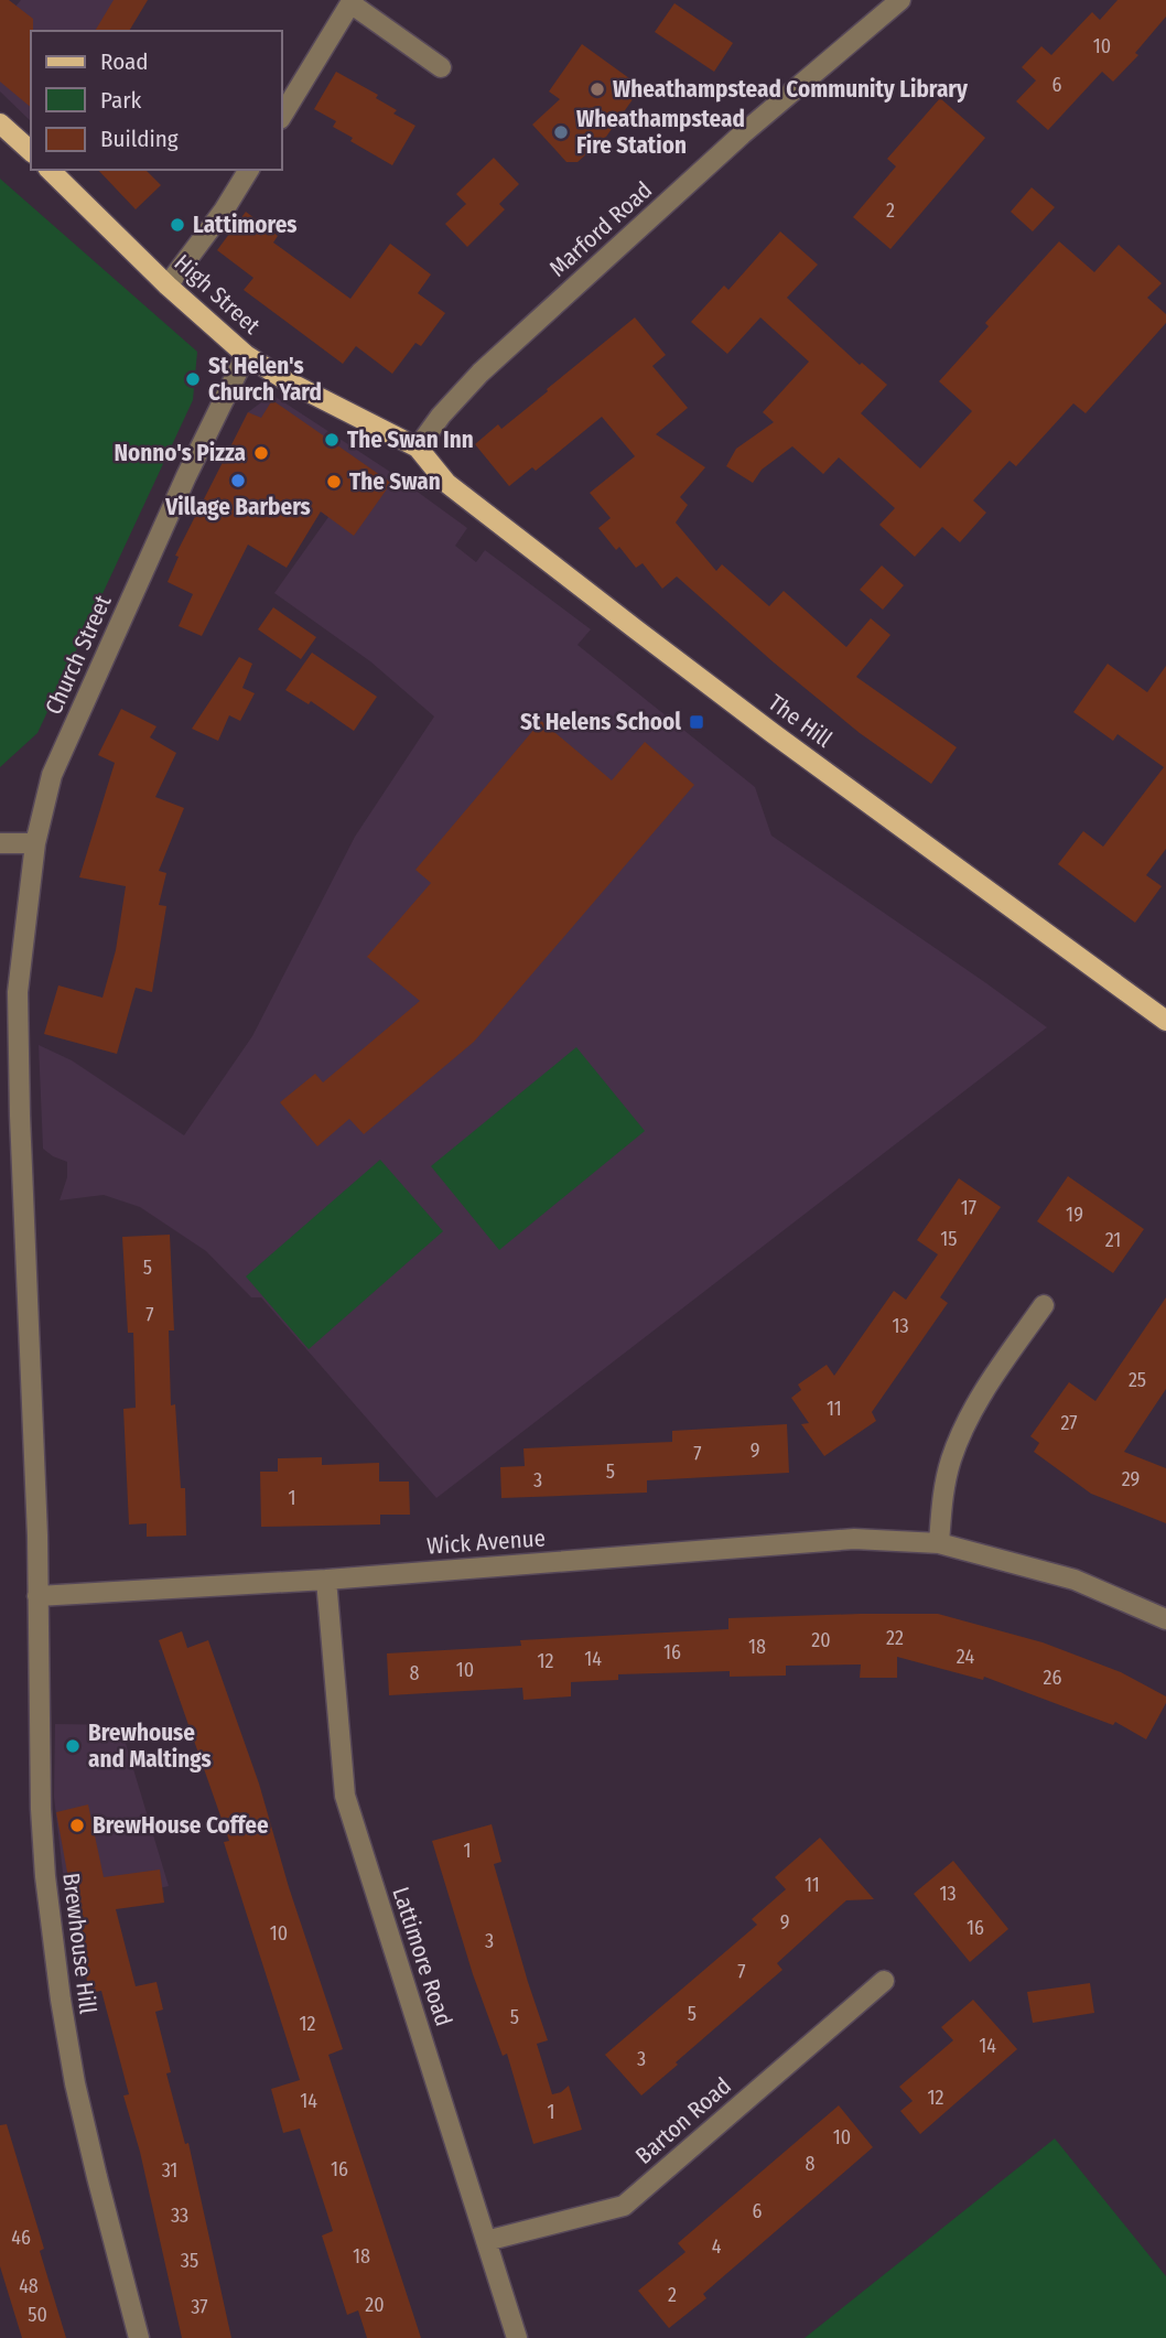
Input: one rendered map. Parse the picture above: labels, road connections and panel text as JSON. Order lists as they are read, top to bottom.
{
  "streets": {
    "main road": ["High Street", "The Hill"],
    "street": [
      "Marford Road",
      "Church Street",
      "Wick Avenue",
      "Brewhouse Hill",
      "Lattimore Road",
      "Barton Road"
    ]
  },
  "crossings": [
    ["Marford Road", "High Street"],
    ["Marford Road", "The Hill"],
    ["High Street", "Church Street"],
    ["High Street", "The Hill"],
    ["Church Street", "Brewhouse Hill"],
    ["Wick Avenue", "Brewhouse Hill"],
    ["Wick Avenue", "Lattimore Road"],
    ["Lattimore Road", "Barton Road"]
  ],
  "places": {
    "other": [
      "Wheathampstead Community Library",
      "Wheathampstead Fire Station",
      "Lattimores",
      "St Helen's Church Yard",
      "The Swan Inn",
      "Nonno's Pizza",
      "Village Barbers",
      "The Swan",
      "Brewhouse and Maltings",
      "BrewHouse Coffee"
    ],
    "transit": ["St Helens School"]
  },
  "house_numbers": [
    "10",
    "6",
    "2",
    "17",
    "19",
    "15",
    "21",
    "5",
    "7",
    "13",
    "25",
    "11",
    "27",
    "9",
    "7",
    "5",
    "29",
    "3",
    "1",
    "22",
    "20",
    "18",
    "16",
    "24",
    "14",
    "12",
    "10",
    "8",
    "26",
    "1",
    "11",
    "13",
    "9",
    "16",
    "10",
    "3",
    "7",
    "5",
    "5",
    "12",
    "14",
    "3",
    "12",
    "14",
    "1",
    "10",
    "8",
    "16",
    "31",
    "6",
    "33",
    "46",
    "4",
    "18",
    "35",
    "48",
    "2",
    "20",
    "37",
    "50"
  ],
  "legend": ["Road", "Park", "Building"]
}
